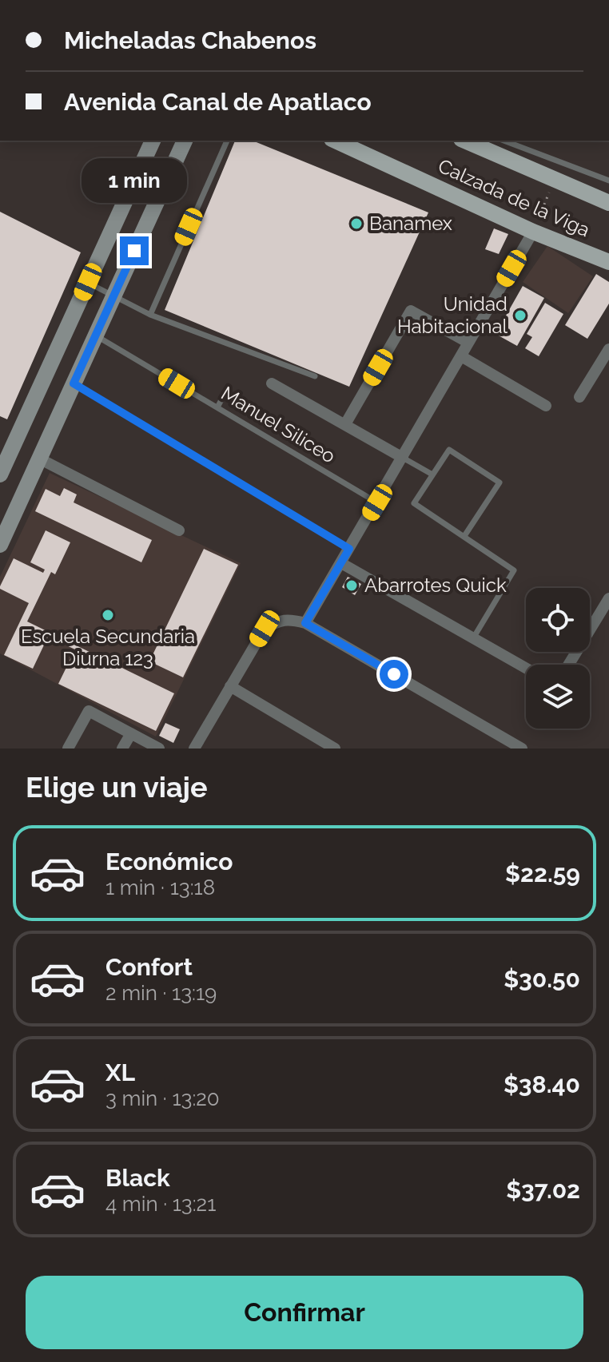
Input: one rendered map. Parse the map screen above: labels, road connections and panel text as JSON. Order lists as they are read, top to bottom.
{
  "streets": {
    "main road": ["Calzada de la Viga"],
    "lane": ["Manuel Siliceo"]
  },
  "places": [
    "Banamex",
    "Unidad Habitacional",
    "Abarrotes Quick",
    "Escuela Secundaria Diurna 123"
  ],
  "page": {
    "banner": ["Micheladas Chabenos", "Avenida Canal de Apatlaco"],
    "bubble": "1 min",
    "heading": "Elige un viaje",
    "list": [
      {
        "name": "Económico",
        "note": "1 min · 13:18",
        "value": "$22.59"
      },
      {
        "name": "Confort",
        "note": "2 min · 13:19",
        "value": "$30.50"
      },
      {
        "name": "XL",
        "note": "3 min · 13:20",
        "value": "$38.40"
      },
      {
        "name": "Black",
        "note": "4 min · 13:21",
        "value": "$37.02"
      }
    ],
    "buttons": "Confirmar"
  }
}
